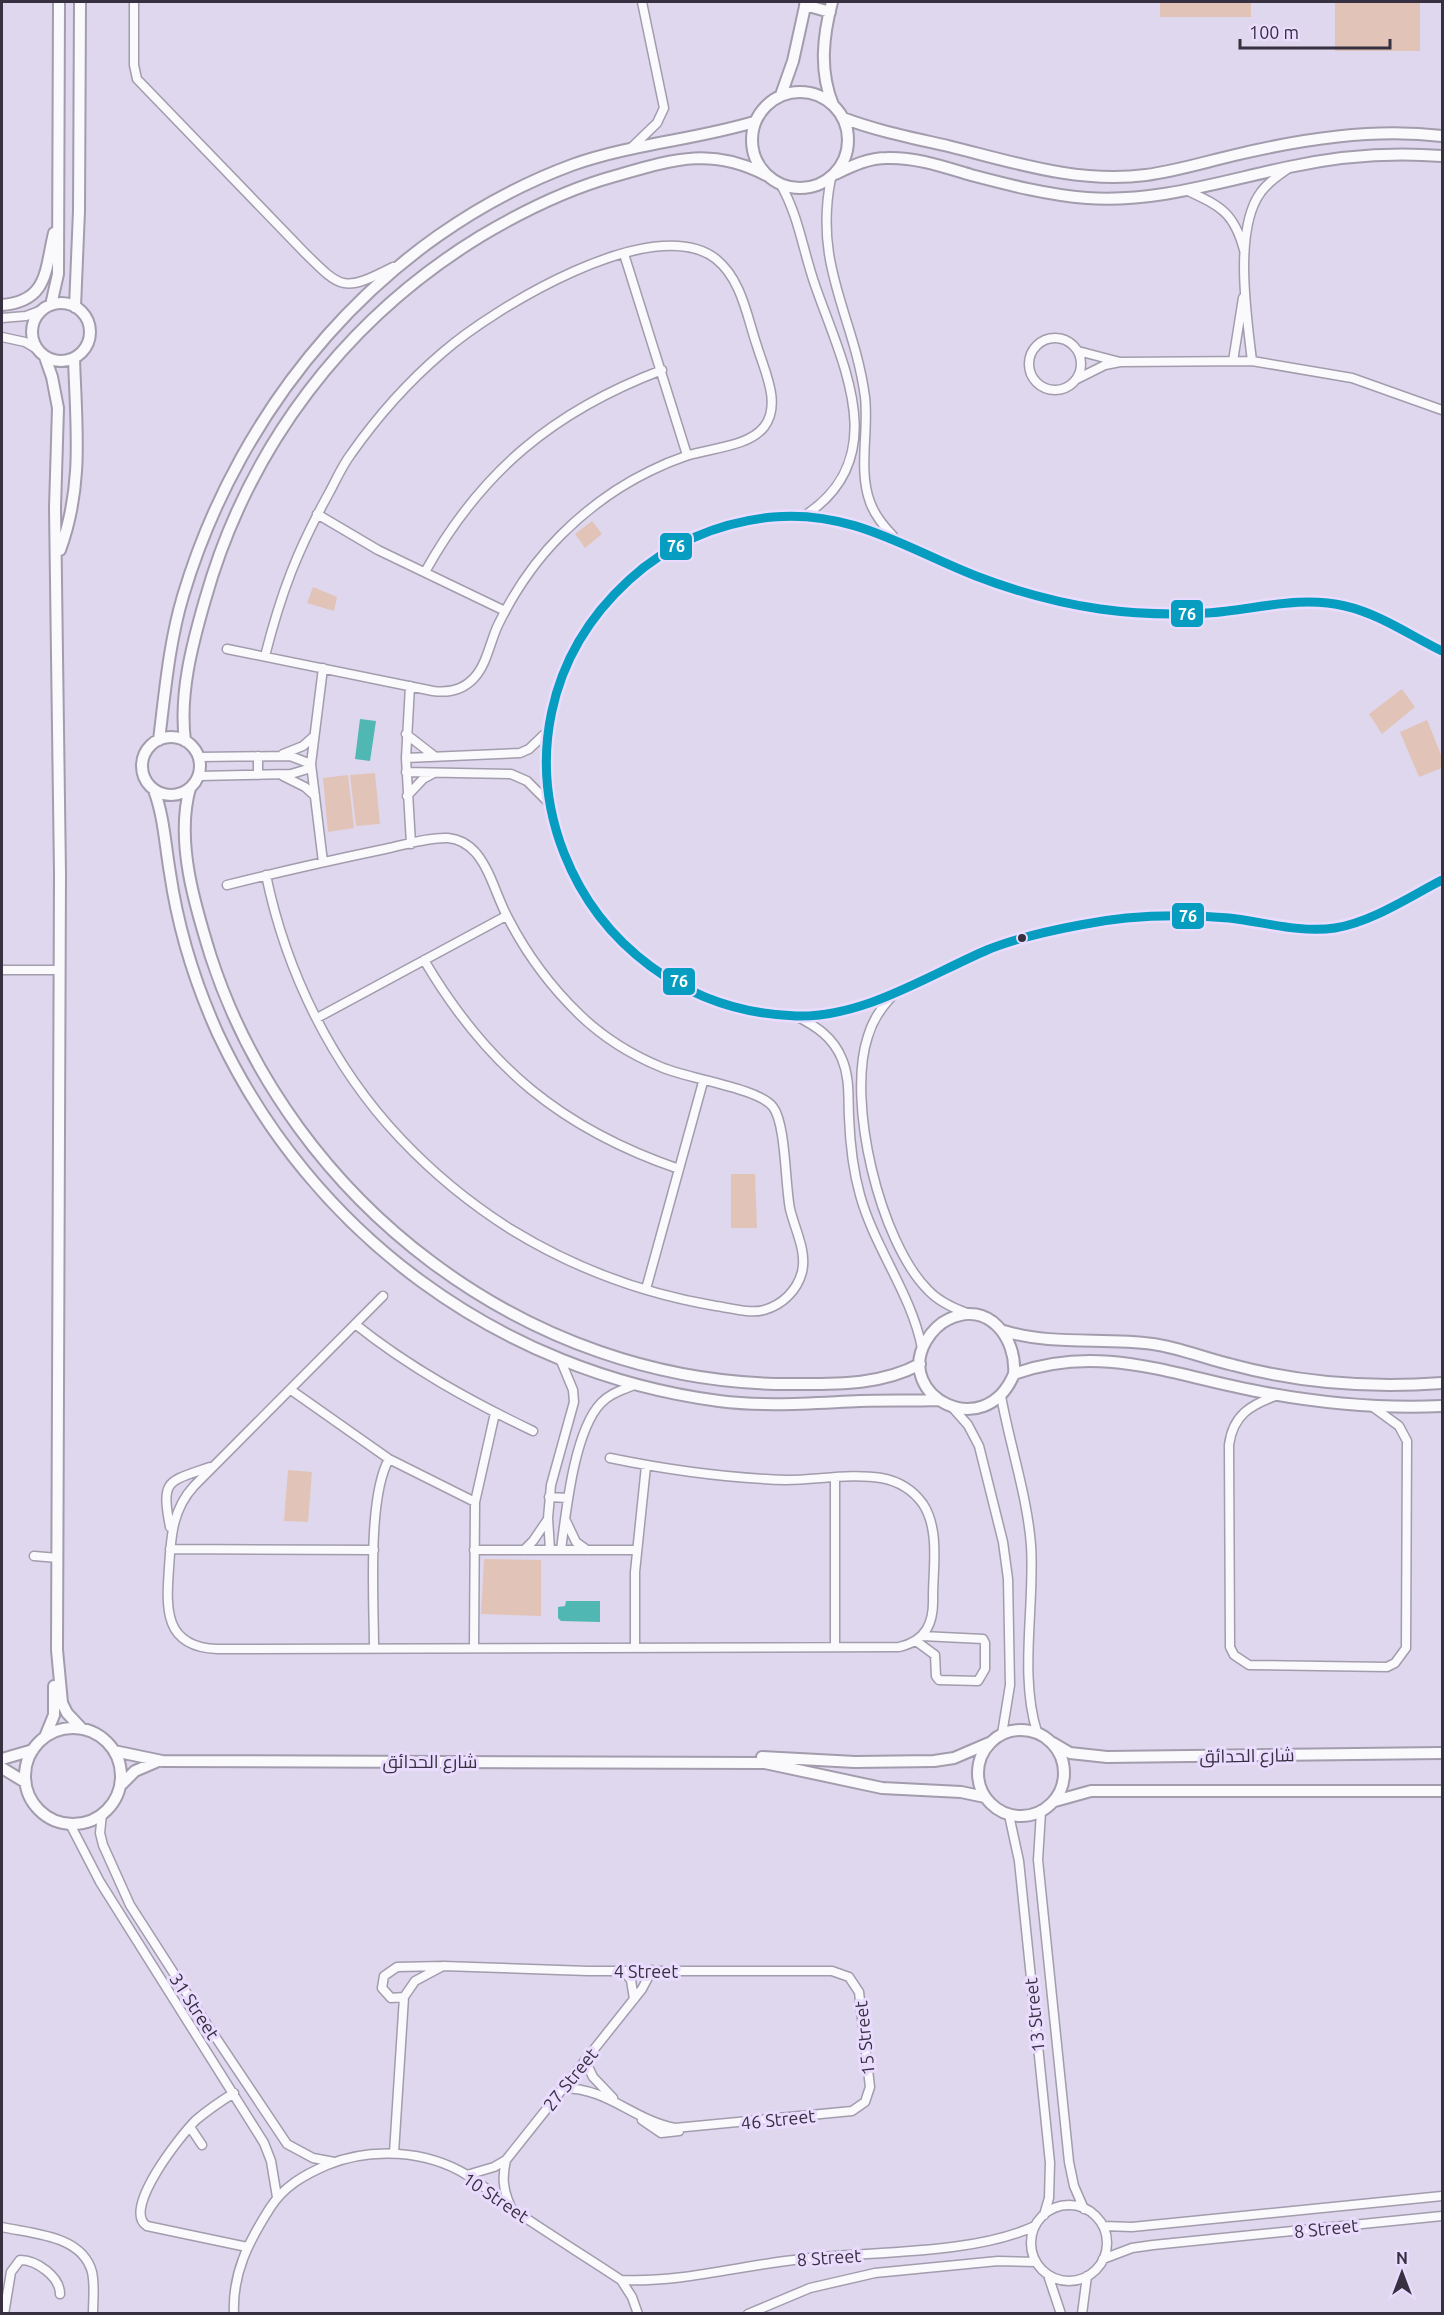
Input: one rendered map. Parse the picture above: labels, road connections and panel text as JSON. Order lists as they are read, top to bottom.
{
  "streets": {
    "street": [
      "شارع الحدائق",
      "4 Street",
      "31 Street",
      "13 Street",
      "15 Street",
      "27 Street",
      "46 Street",
      "10 Street",
      "8 Street"
    ]
  },
  "crossings": [
    ["شارع الحدائق", "13 Street"],
    ["4 Street", "15 Street"],
    ["4 Street", "27 Street"],
    ["31 Street", "10 Street"],
    ["13 Street", "8 Street"],
    ["15 Street", "46 Street"],
    ["27 Street", "46 Street"],
    ["27 Street", "10 Street"],
    ["10 Street", "8 Street"]
  ],
  "lines": ["transit line 76"],
  "scale_bar": "100 m",
  "north": "top"
}
